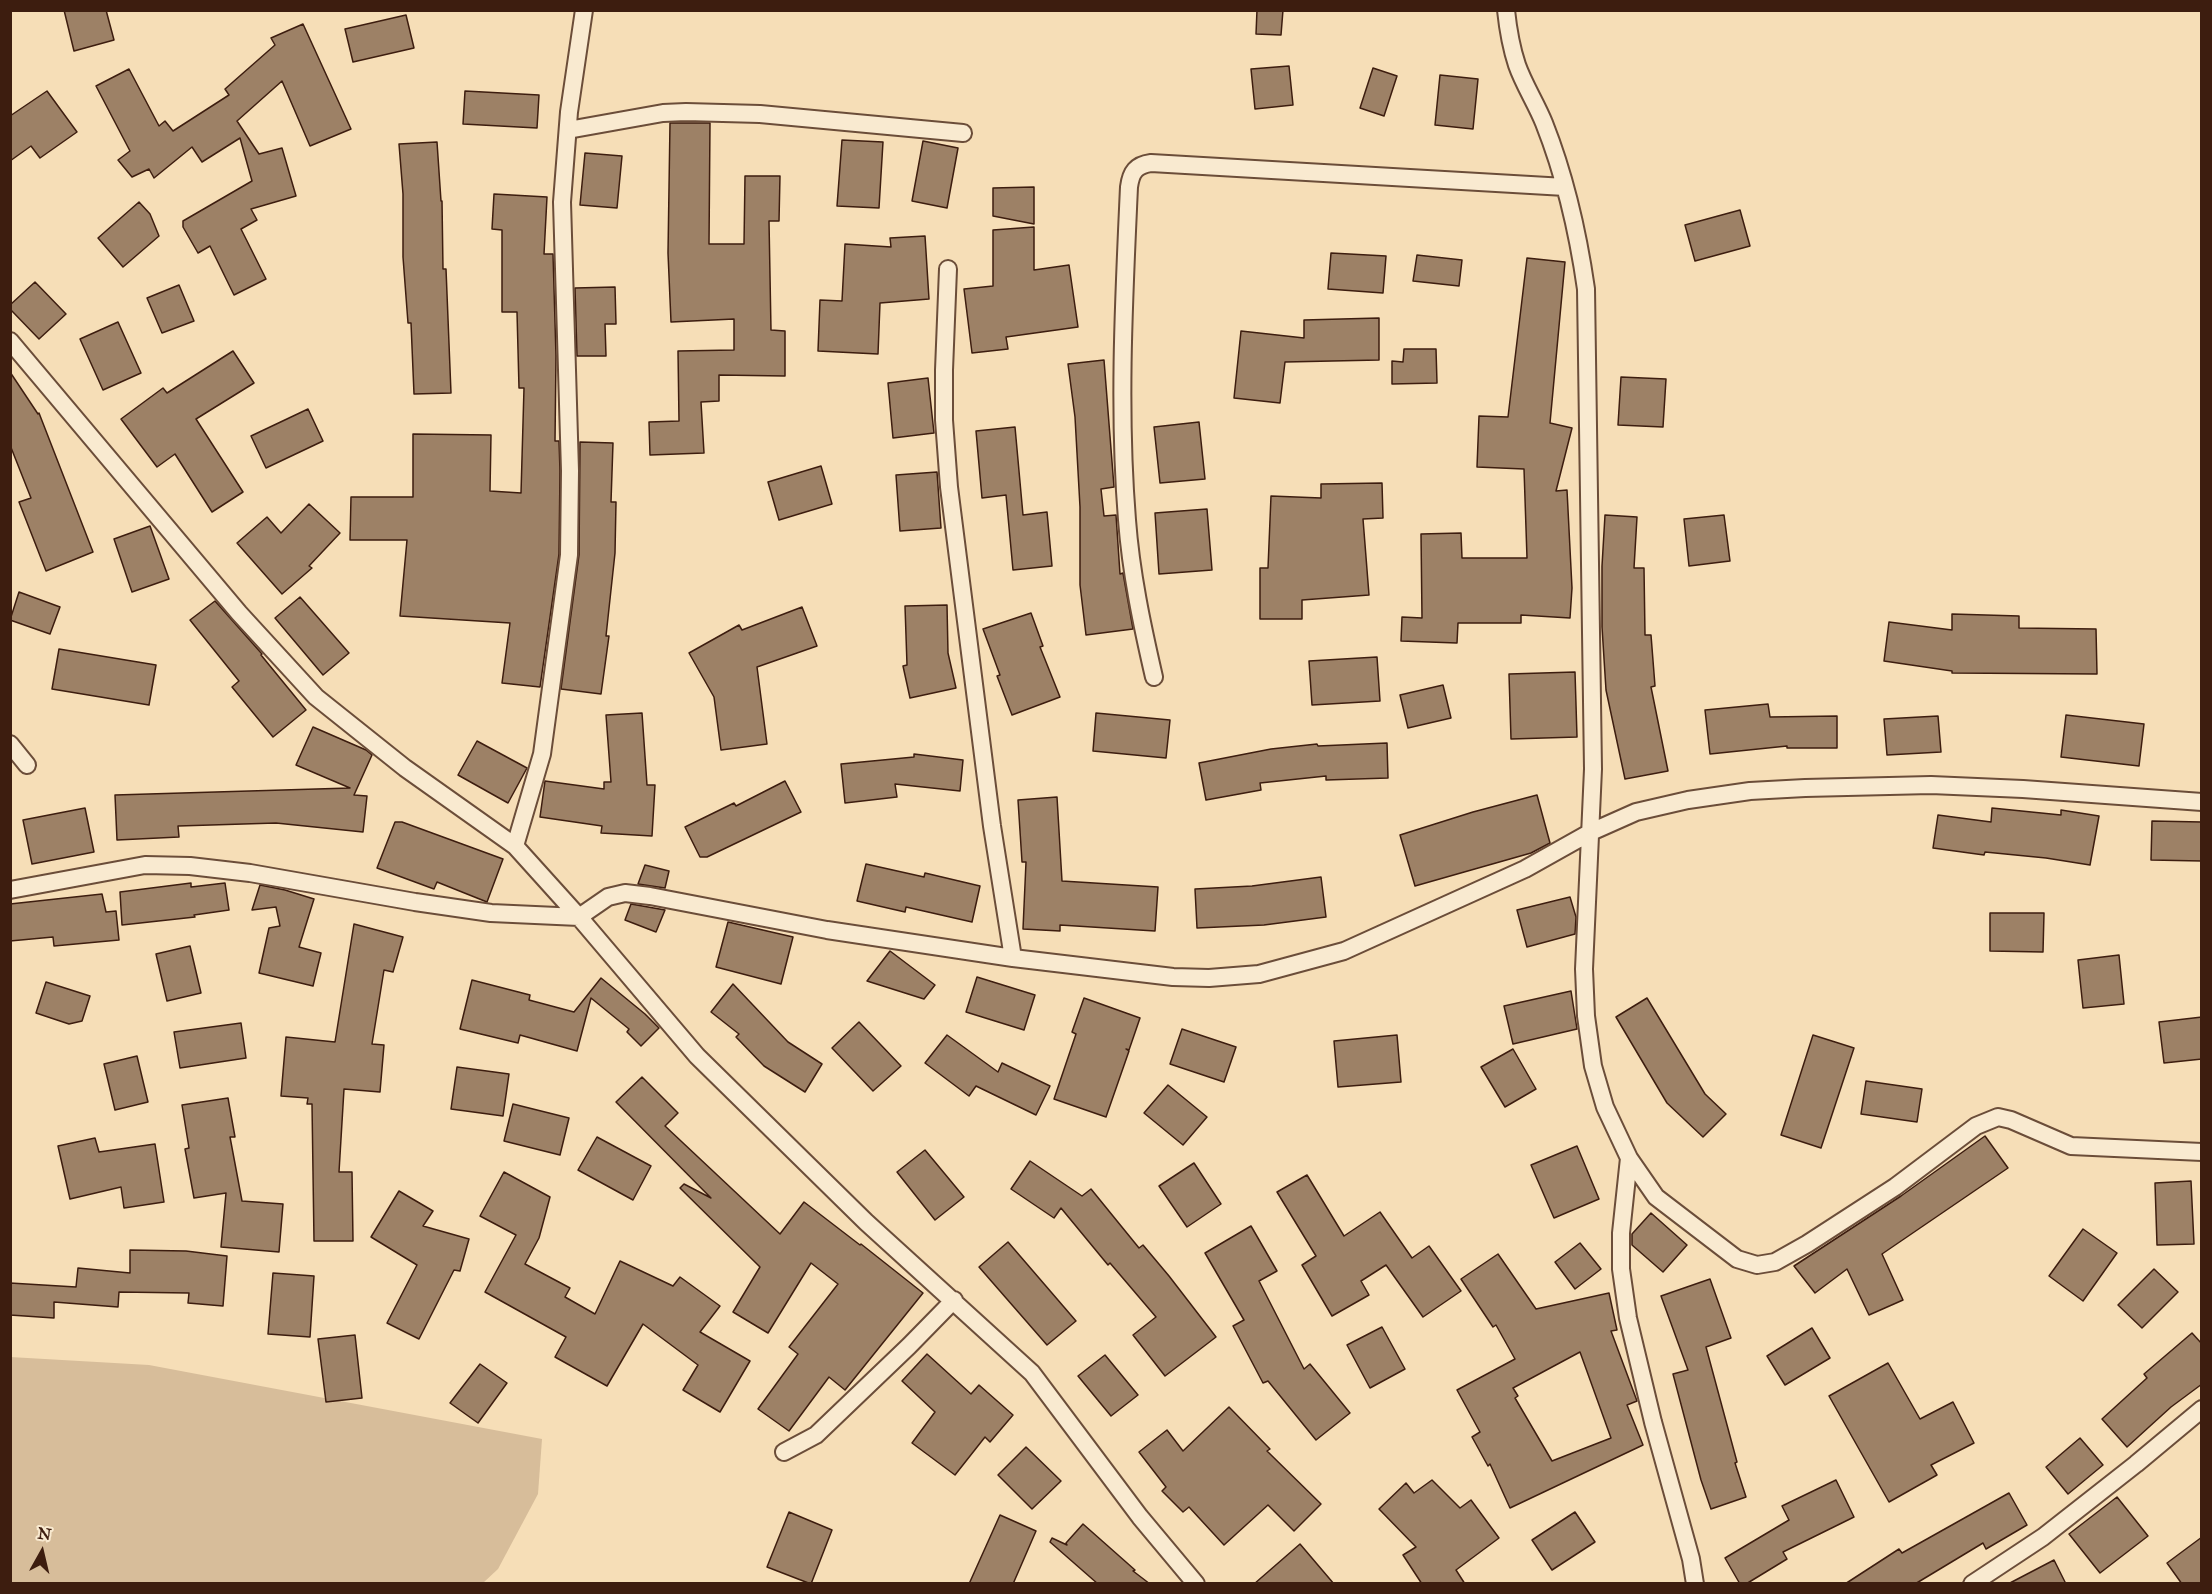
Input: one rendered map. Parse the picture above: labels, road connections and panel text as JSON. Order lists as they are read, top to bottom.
{
  "north": "top"
}
